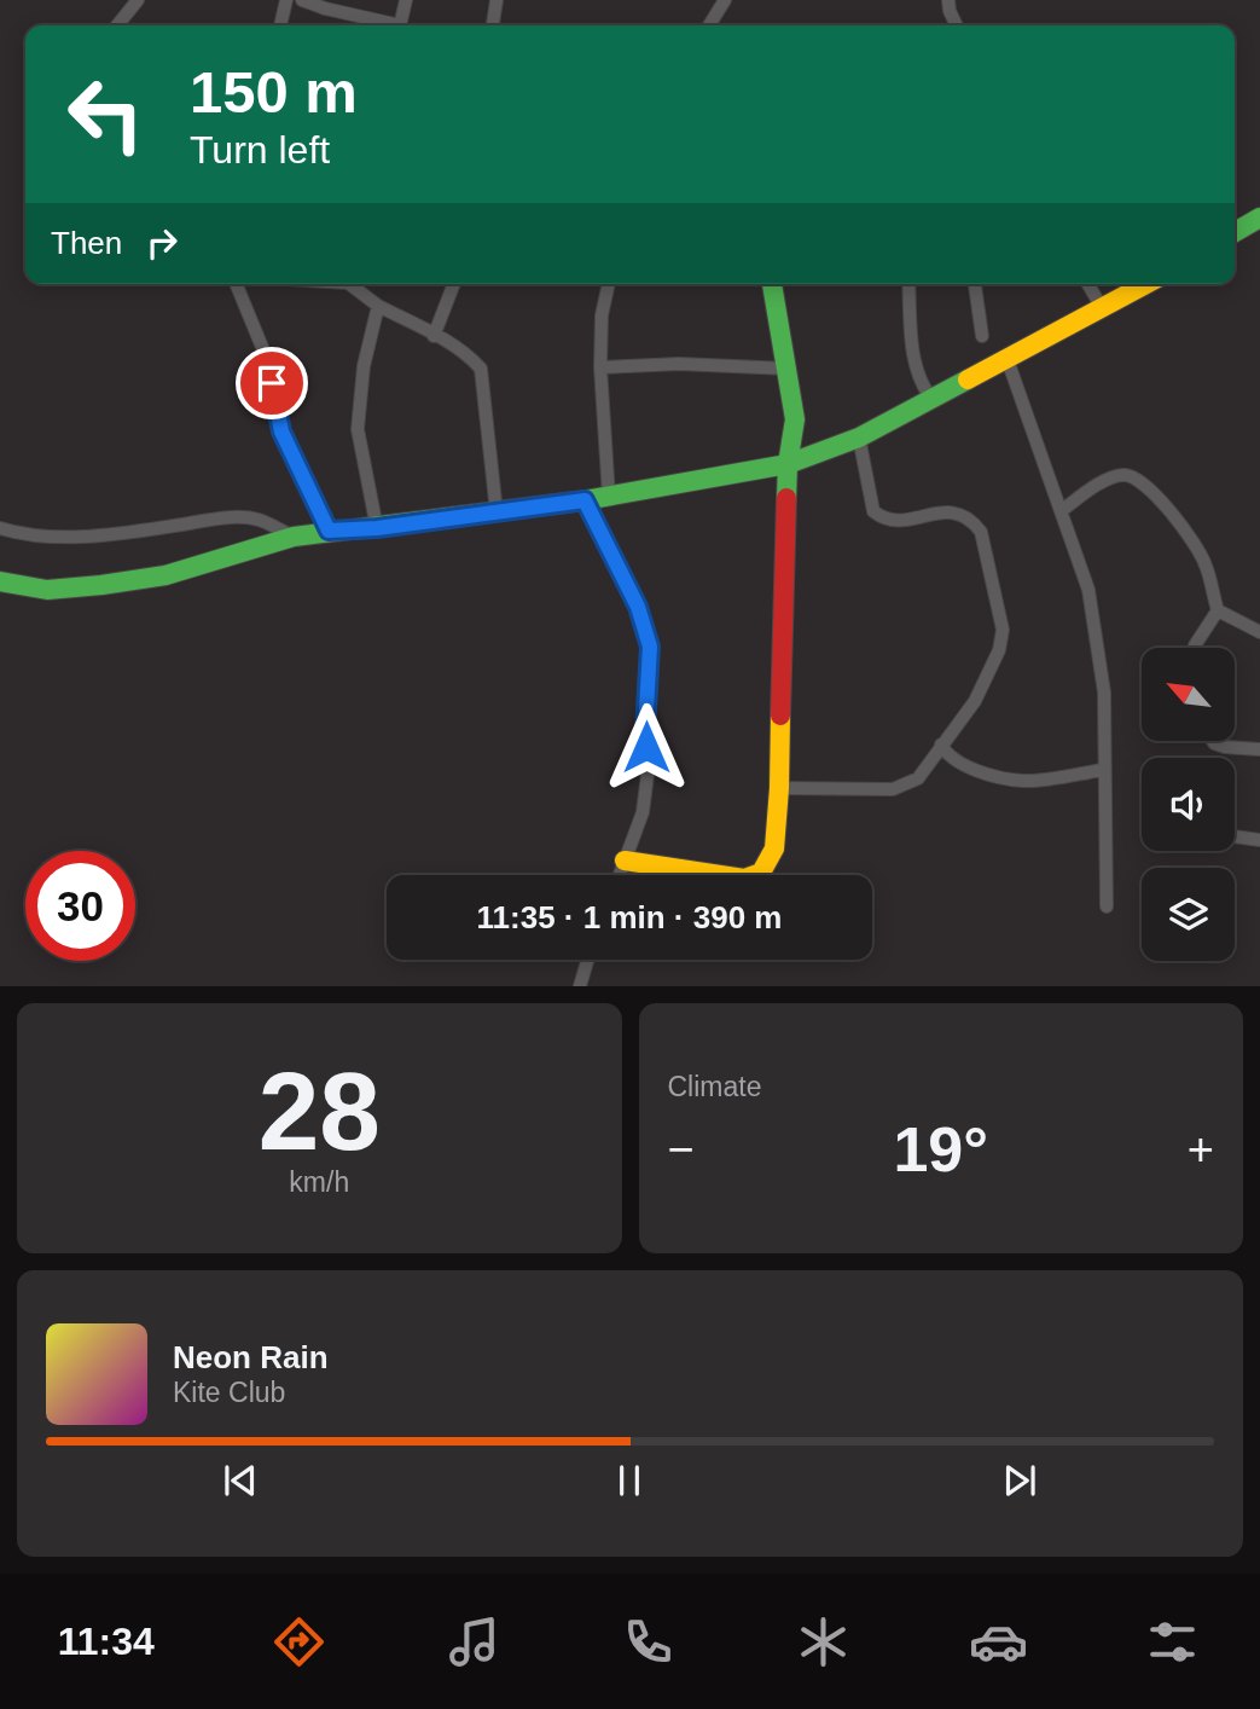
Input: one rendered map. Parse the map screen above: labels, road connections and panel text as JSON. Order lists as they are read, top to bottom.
{
  "north": "top left",
  "page": {
    "turn": ["150 m", "Turn left"],
    "then": "Then",
    "limit": "30",
    "trip": "11:35 · 1 min · 390 m",
    "tile": [
      ["28", "km/h"],
      "Climate"
    ],
    "heat": ["−", "19°", "+"],
    "song": ["Neon Rain", "Kite Club"],
    "tabs": "11:34"
  }
}
